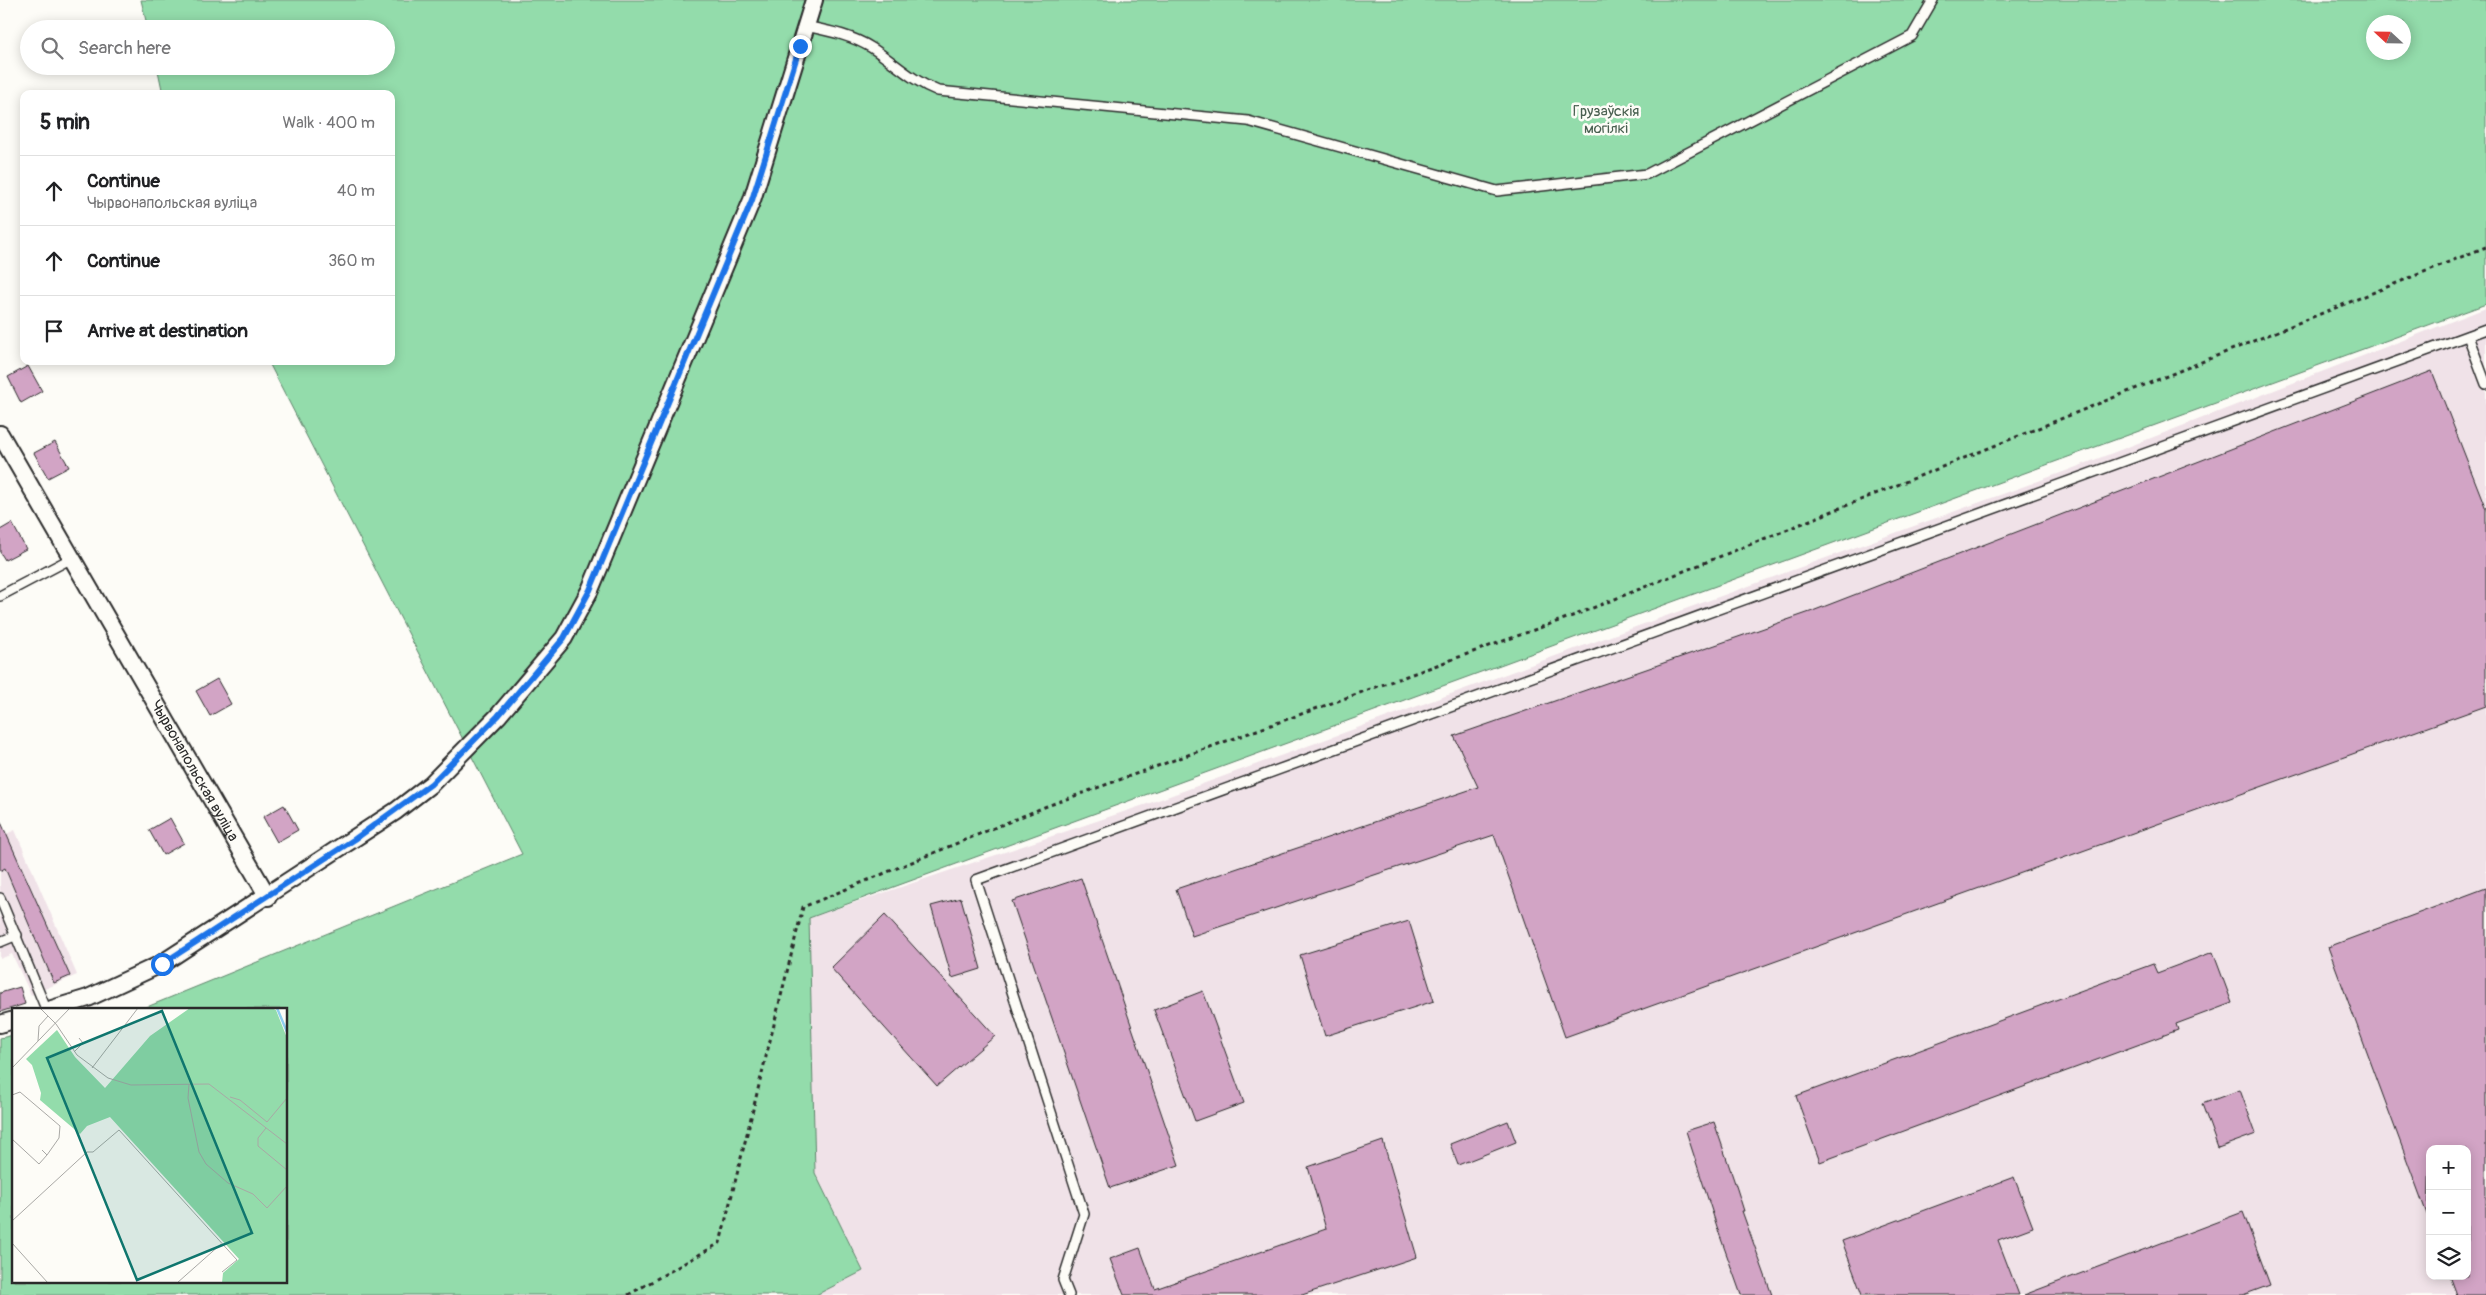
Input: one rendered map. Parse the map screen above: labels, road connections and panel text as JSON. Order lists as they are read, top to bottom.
{
  "streets": {
    "street": ["Чырвонапольская вуліца"]
  },
  "parks": ["Грузаўскія могілкі"],
  "north": "left",
  "page": {
    "search": "Search here",
    "heading": ["5 min", "Walk · 400 m"],
    "list": [
      ["Continue", "Чырвонапольская вуліца", "40 m"],
      ["Continue", "360 m"],
      "Arrive at destination"
    ],
    "map_buttons": ["+", "−"]
  }
}
